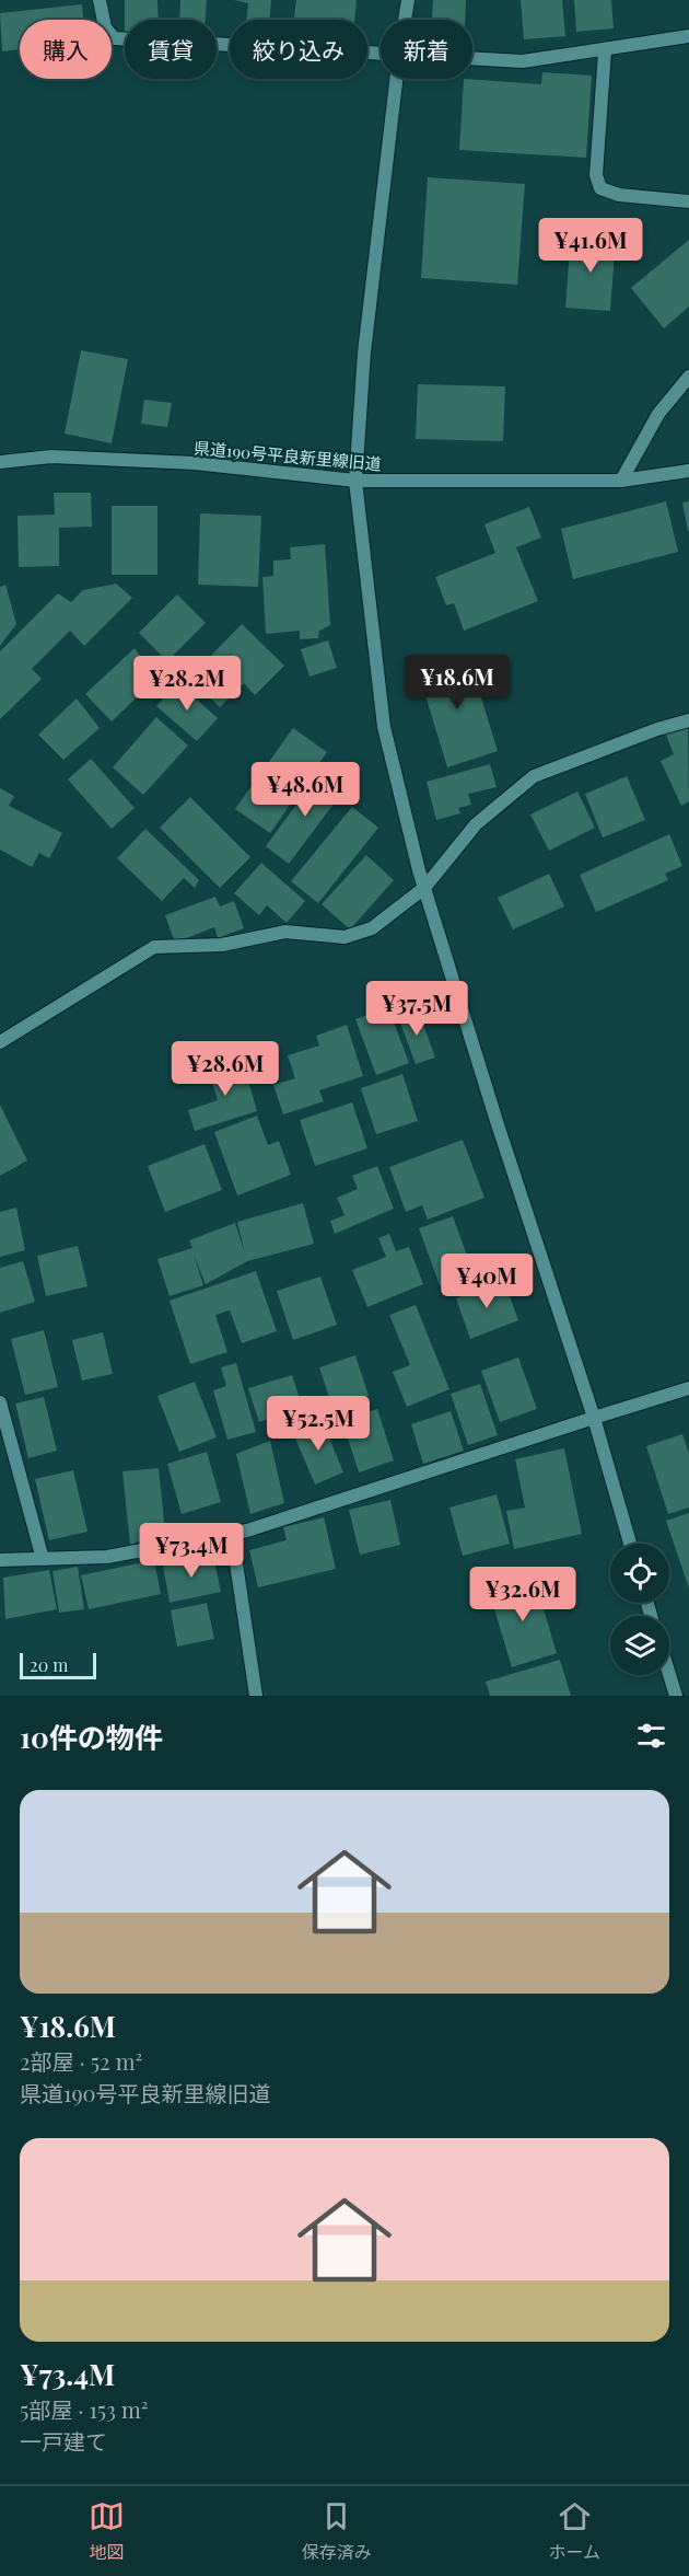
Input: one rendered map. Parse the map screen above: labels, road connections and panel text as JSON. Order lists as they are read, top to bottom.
{
  "streets": {
    "street": ["県道190号平良新里線旧道"]
  },
  "scale_bar": "20 m",
  "page": {
    "chip": [
      "購入",
      "賃貸",
      "絞り込み",
      "新着"
    ],
    "price": [
      "¥41.6M",
      "¥18.6M",
      "¥28.2M",
      "¥48.6M",
      "¥37.5M",
      "¥28.6M",
      "¥40M",
      "¥52.5M",
      "¥73.4M",
      "¥32.6M"
    ],
    "scale": "20 m",
    "heading": "10件の物件",
    "list": [
      {
        "name": "¥18.6M",
        "note": "2部屋 · 52 m² · 県道190号平良新里線旧道"
      },
      {
        "name": "¥73.4M",
        "note": "5部屋 · 153 m² · 一戸建て"
      }
    ],
    "tabs": ["地図", "保存済み", "ホーム"]
  }
}
